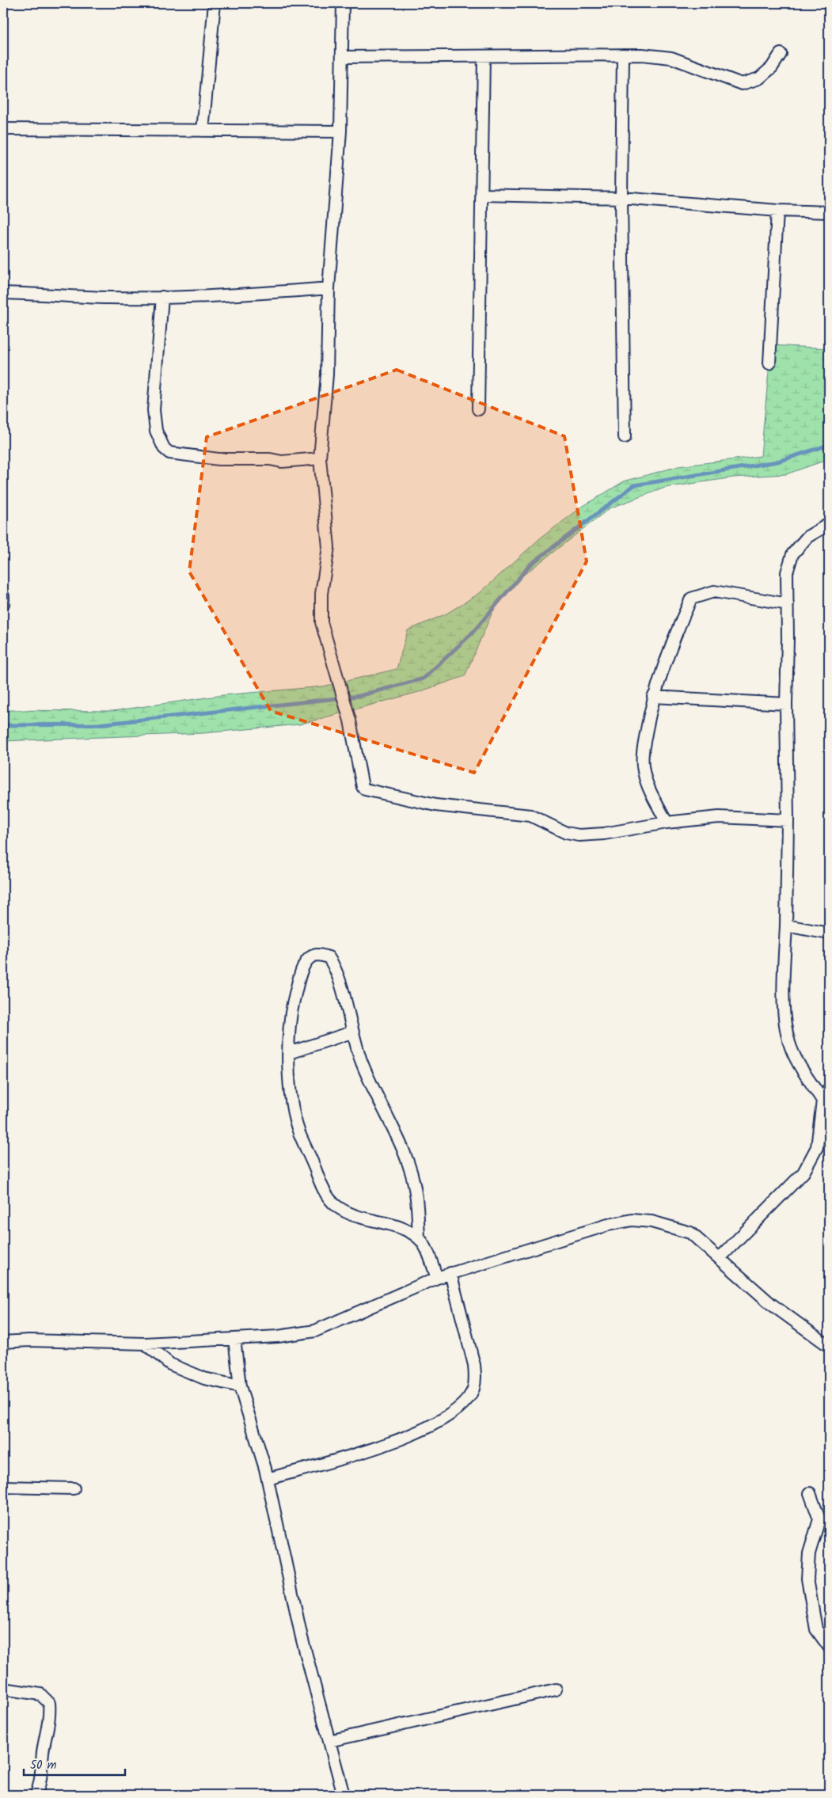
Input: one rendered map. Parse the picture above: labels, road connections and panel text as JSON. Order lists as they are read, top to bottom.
{
  "scale_bar": "50 m"
}
